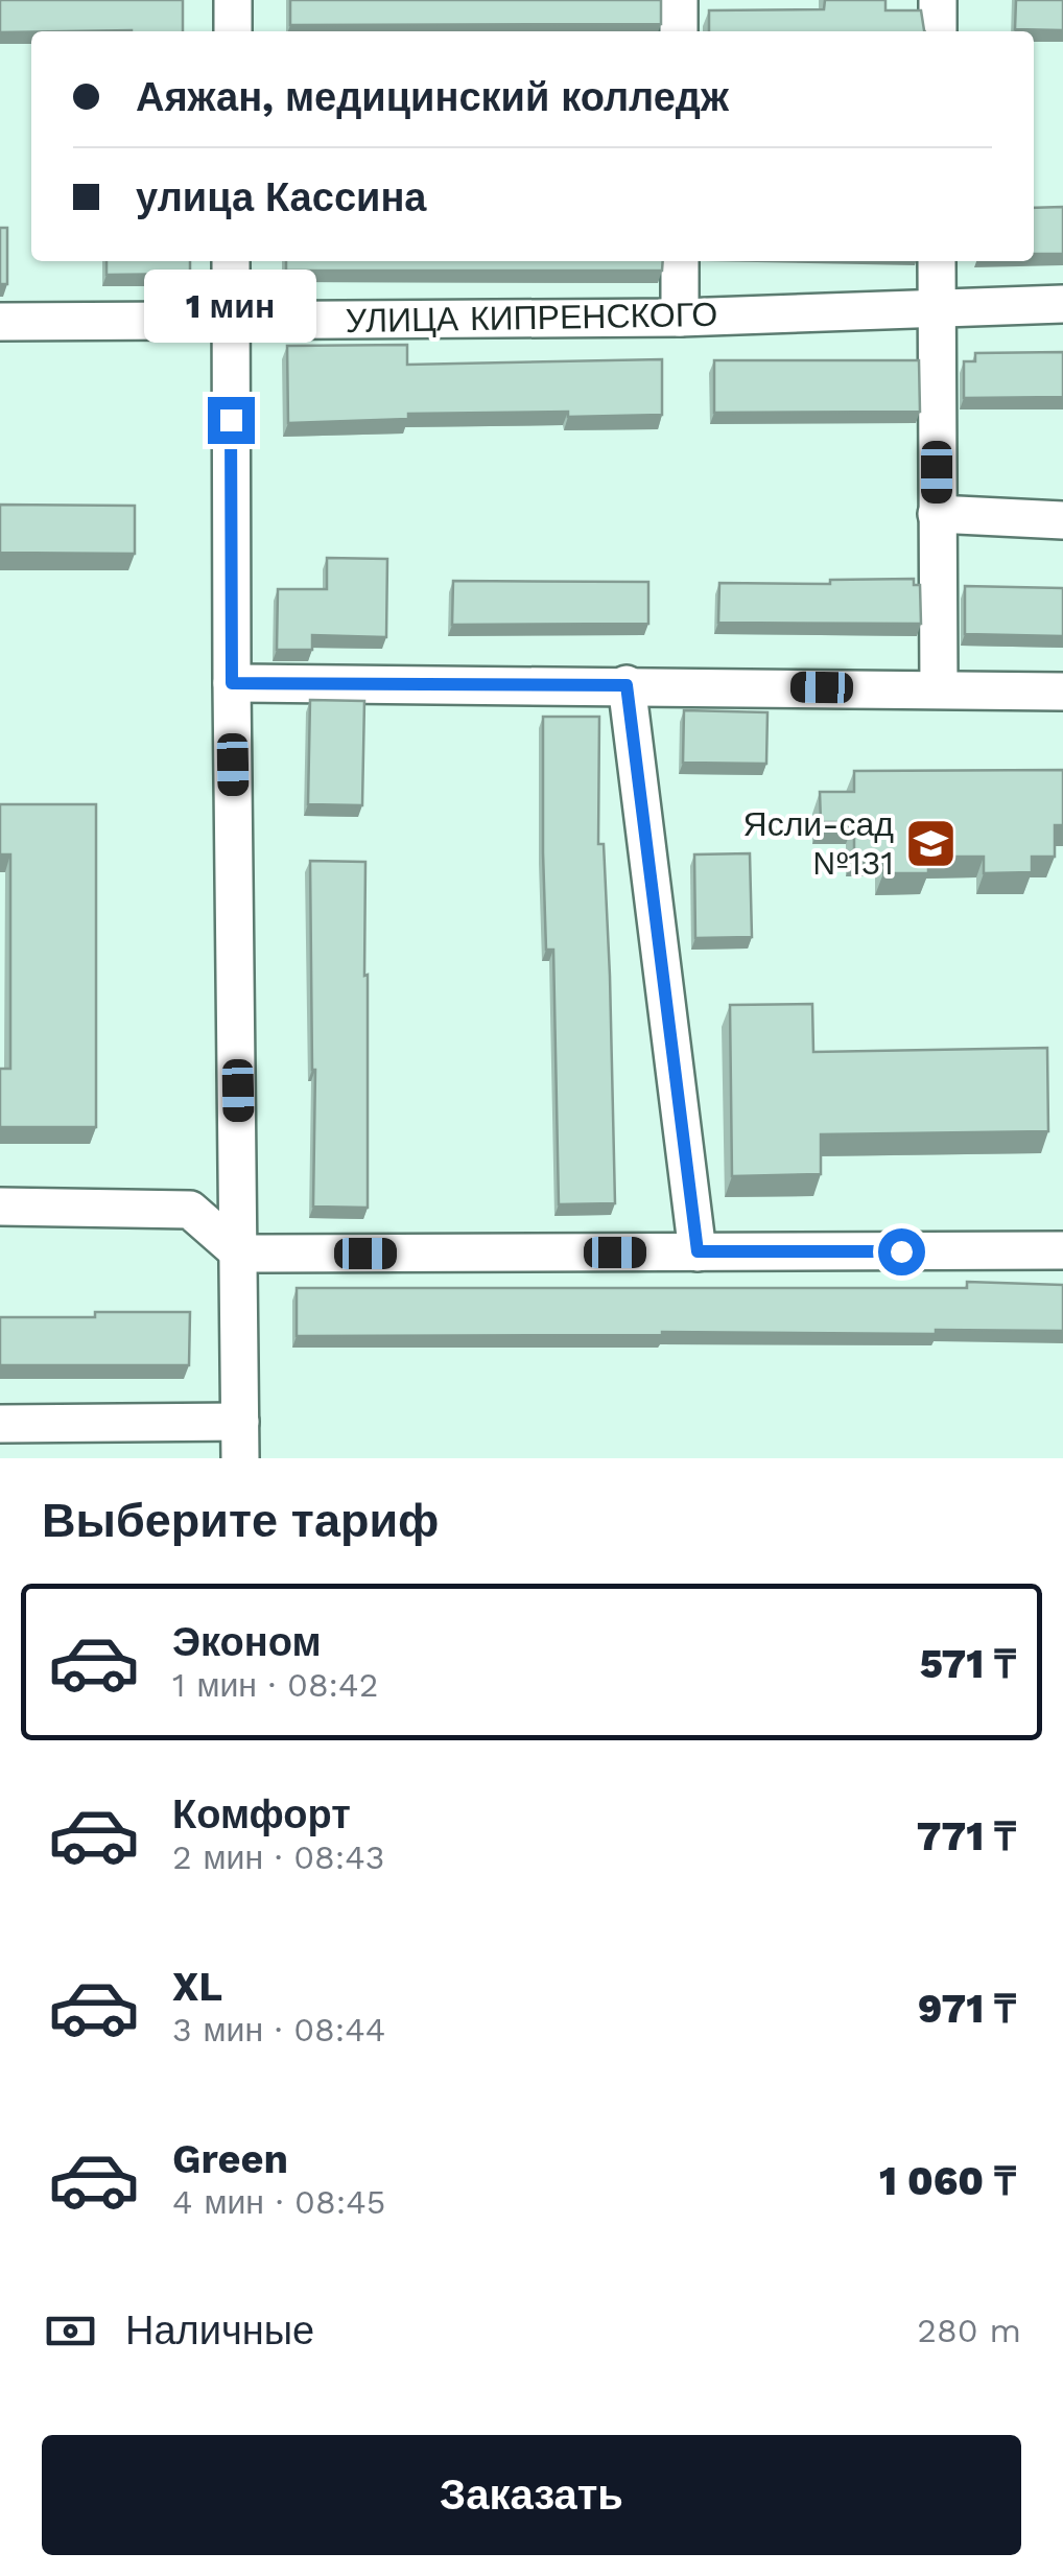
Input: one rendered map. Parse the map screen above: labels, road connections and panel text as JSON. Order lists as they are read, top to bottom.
{
  "streets": {
    "street": ["УЛИЦА КИПРЕНСКОГО"]
  },
  "places": {
    "school or university": ["Ясли-сад №131"]
  },
  "page": {
    "banner": ["Аяжан, медицинский колледж", "улица Кассина"],
    "bubble": "1 мин",
    "heading": "Выберите тариф",
    "list": [
      {
        "name": "Эконом",
        "note": "1 мин · 08:42",
        "value": "571 ₸"
      },
      {
        "name": "Комфорт",
        "note": "2 мин · 08:43",
        "value": "771 ₸"
      },
      {
        "name": "XL",
        "note": "3 мин · 08:44",
        "value": "971 ₸"
      },
      {
        "name": "Green",
        "note": "4 мин · 08:45",
        "value": "1 060 ₸"
      }
    ],
    "pay": ["Наличные", "280 m"],
    "buttons": "Заказать"
  }
}
